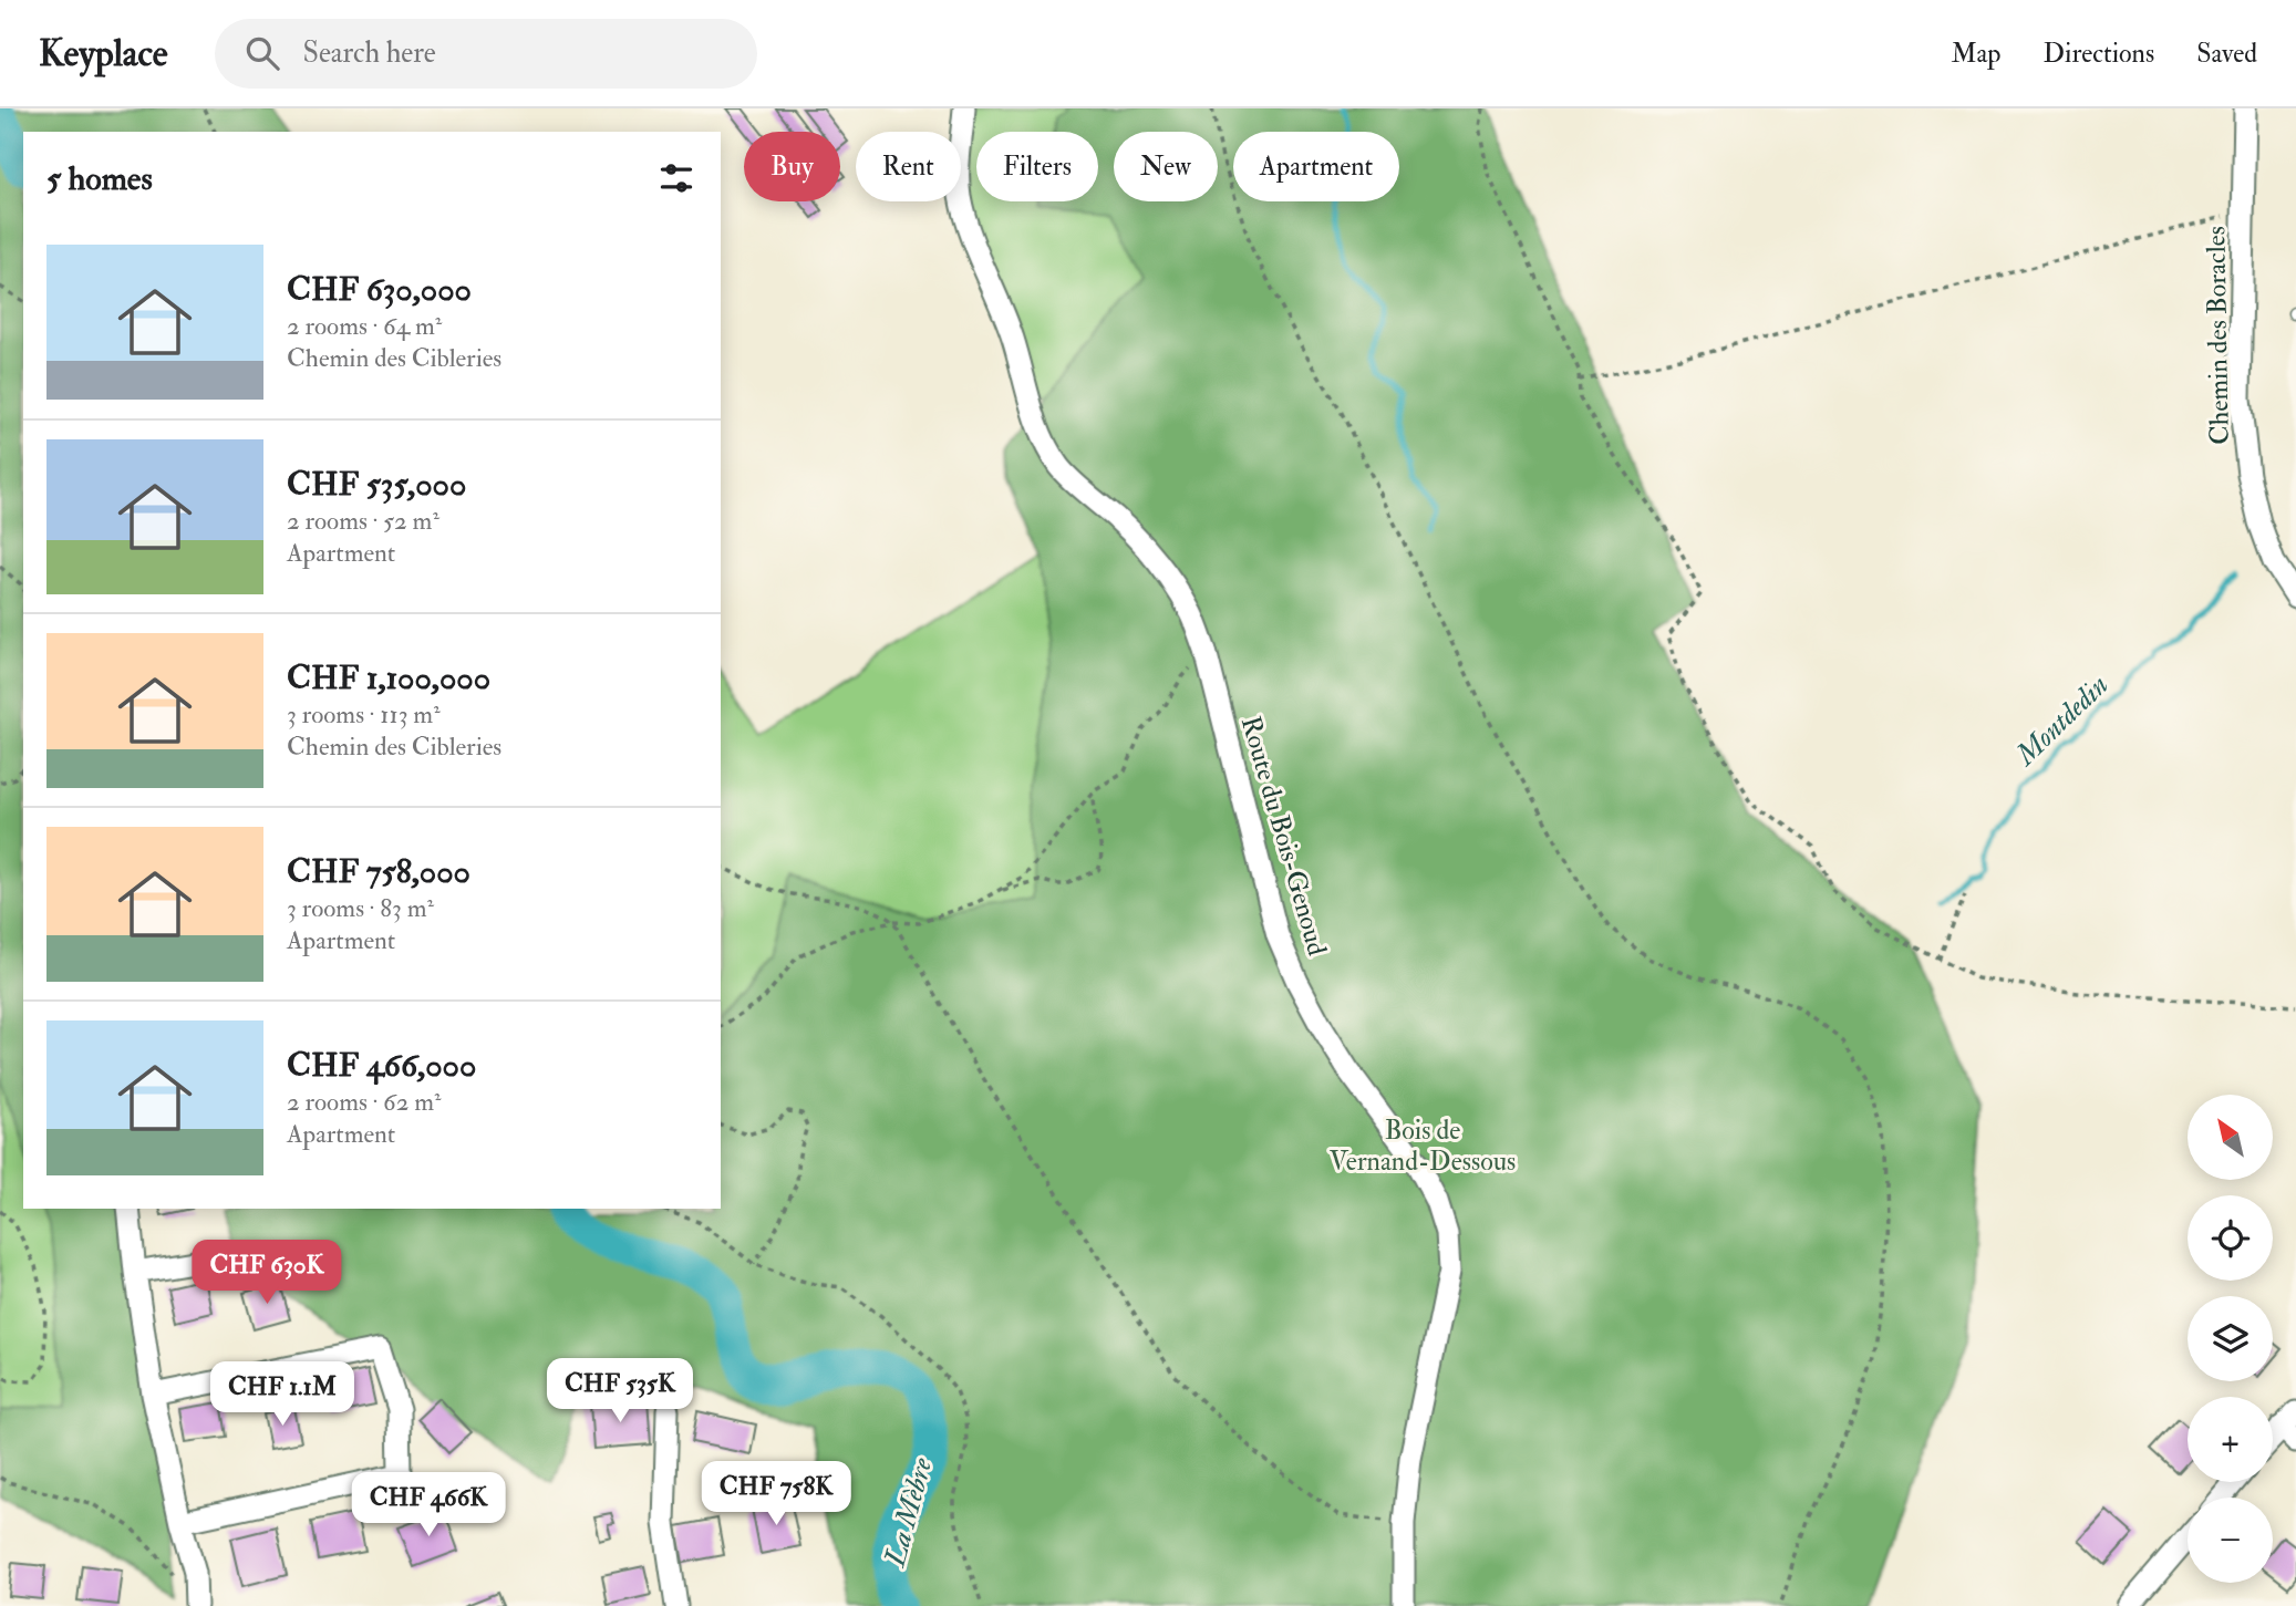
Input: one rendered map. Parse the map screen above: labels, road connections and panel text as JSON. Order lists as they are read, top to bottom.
{
  "streets": {
    "street": ["Chemin des Boracles", "Route du Bois-Genoud"]
  },
  "water": ["Montdedin", "La Mèbre"],
  "parks": ["Bois de Vernand-Dessous"],
  "north": "top left",
  "page": {
    "header": "Keyplace",
    "search": "Search here",
    "nav": ["Map", "Directions", "Saved"],
    "chip": [
      "Buy",
      "Rent",
      "Filters",
      "New",
      "Apartment"
    ],
    "heading": "5 homes",
    "list": [
      {
        "name": "CHF 630,000",
        "note": "2 rooms · 64 m² · Chemin des Cibleries"
      },
      {
        "name": "CHF 535,000",
        "note": "2 rooms · 52 m² · Apartment"
      },
      {
        "name": "CHF 1,100,000",
        "note": "3 rooms · 113 m² · Chemin des Cibleries"
      },
      {
        "name": "CHF 758,000",
        "note": "3 rooms · 83 m² · Apartment"
      },
      {
        "name": "CHF 466,000",
        "note": "2 rooms · 62 m² · Apartment"
      }
    ],
    "map_buttons": ["+", "−"],
    "price": [
      "CHF 630K",
      "CHF 535K",
      "CHF 1.1M",
      "CHF 758K",
      "CHF 466K"
    ]
  }
}
